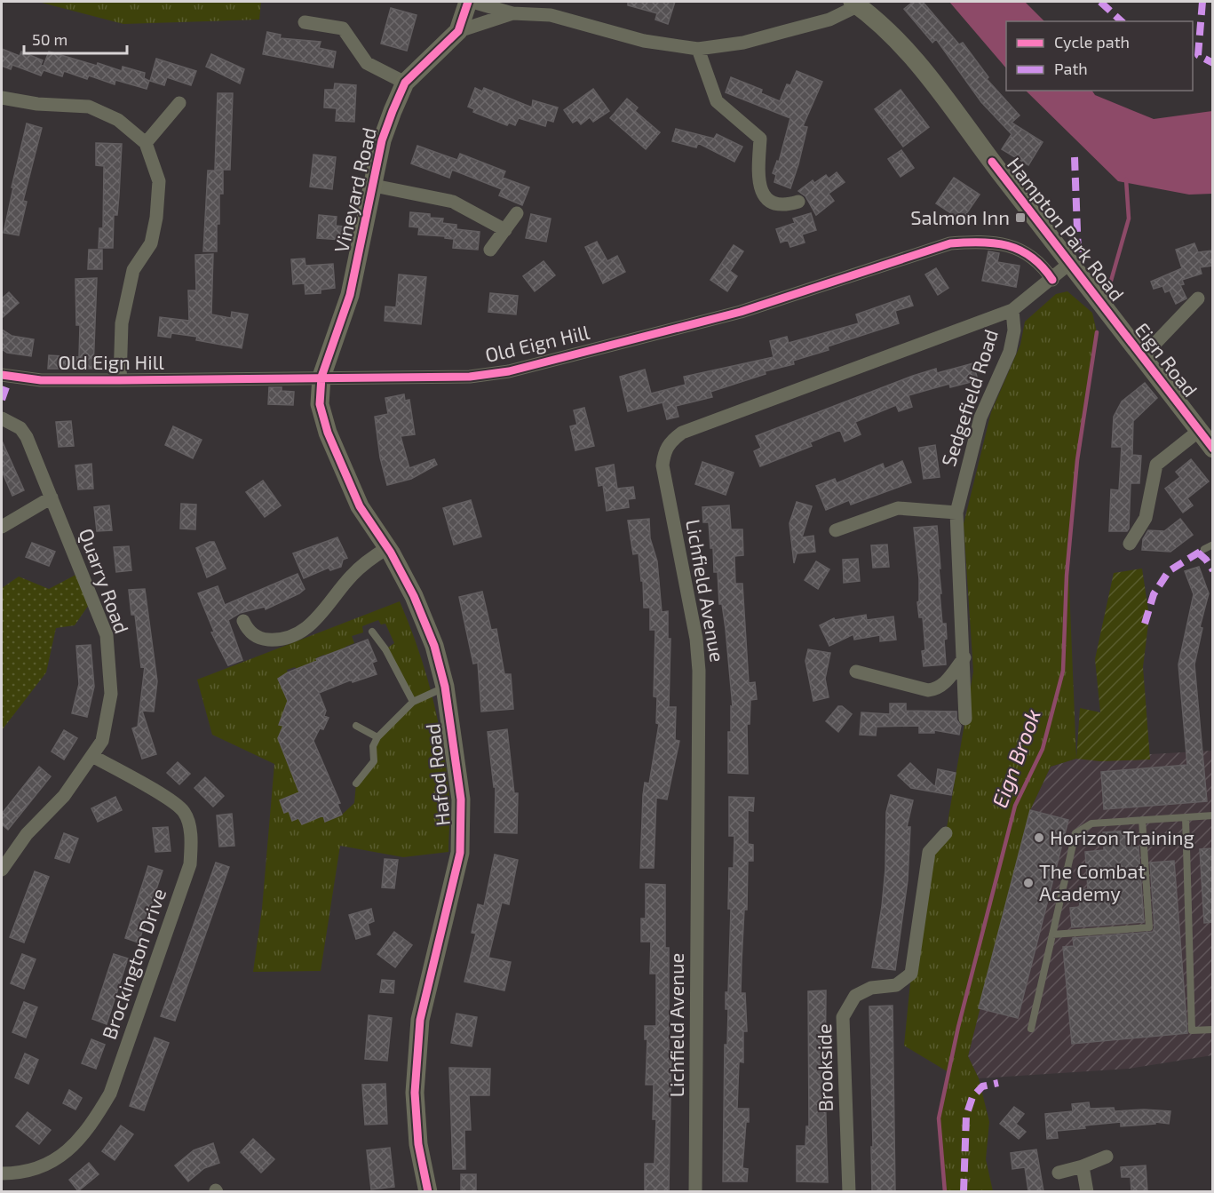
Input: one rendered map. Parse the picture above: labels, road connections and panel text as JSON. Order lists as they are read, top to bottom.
{
  "streets": {
    "street": [
      "Vineyard Road",
      "Hampton Park Road",
      "Old Eign Hill",
      "Eign Road",
      "Sedgefield Road",
      "Quarry Road",
      "Lichfield Avenue",
      "Hafod Road",
      "Brockington Drive",
      "Brookside"
    ]
  },
  "crossings": [
    ["Vineyard Road", "Old Eign Hill"],
    ["Vineyard Road", "Hafod Road"],
    ["Hampton Park Road", "Eign Road"],
    ["Hampton Park Road", "Lichfield Avenue"],
    ["Old Eign Hill", "Lichfield Avenue"],
    ["Old Eign Hill", "Hafod Road"],
    ["Sedgefield Road", "Lichfield Avenue"],
    ["Quarry Road", "Brockington Drive"]
  ],
  "water": ["Eign Brook"],
  "places": {
    "transit": ["Salmon Inn"],
    "other": ["Horizon Training", "The Combat Academy"]
  },
  "legend": ["Cycle path", "Path"],
  "scale_bar": "50 m"
}
